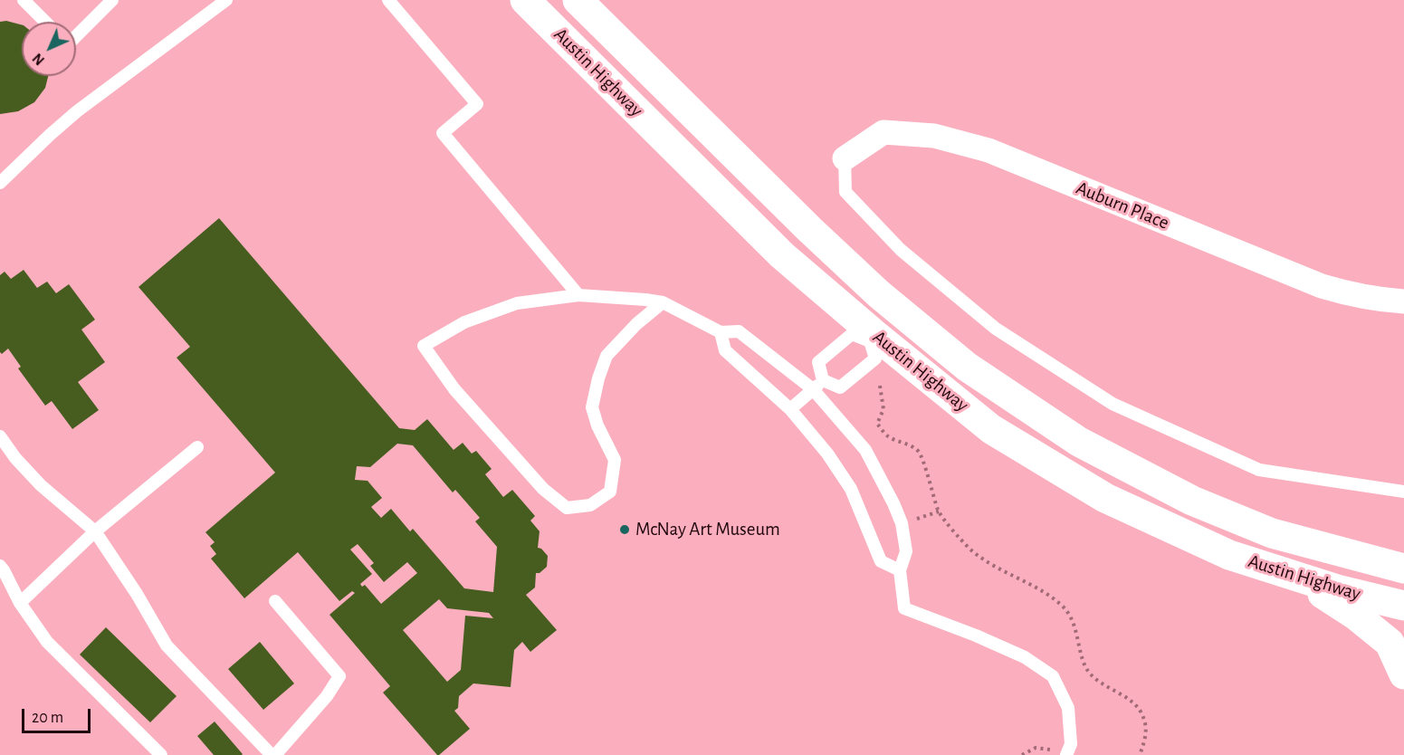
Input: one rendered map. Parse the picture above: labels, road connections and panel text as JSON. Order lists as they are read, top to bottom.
{
  "streets": {
    "main road": ["Austin Highway"],
    "street": ["Auburn Place"]
  },
  "places": ["McNay Art Museum"],
  "scale_bar": "20 m",
  "north": "bottom left"
}
